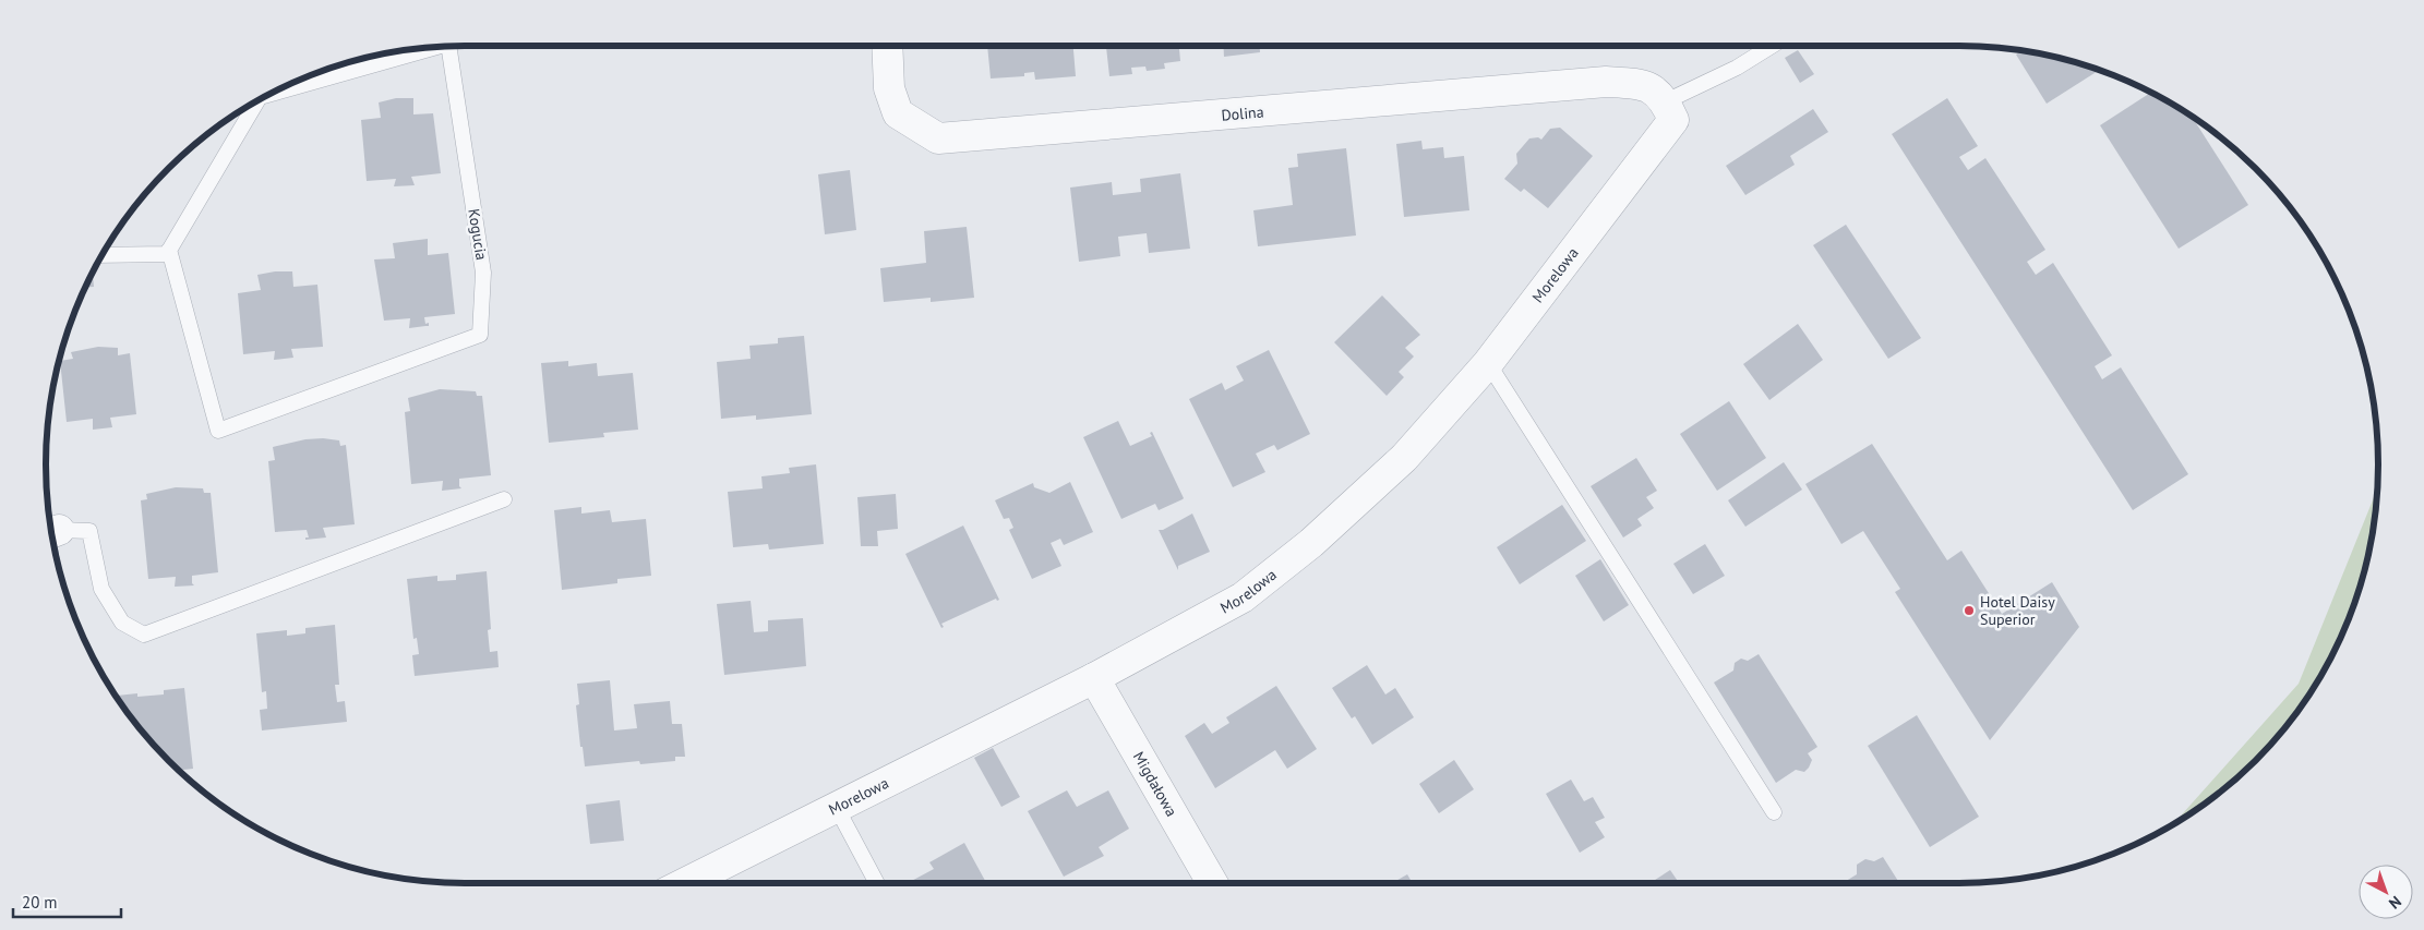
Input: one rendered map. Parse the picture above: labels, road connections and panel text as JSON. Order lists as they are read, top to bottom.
{
  "streets": {
    "street": ["Dolina", "Morelowa", "Migdałowa"],
    "lane": ["Kogucia"]
  },
  "crossings": [
    ["Dolina", "Morelowa"],
    ["Morelowa", "Migdałowa"]
  ],
  "places": ["Hotel Daisy Superior"],
  "scale_bar": "20 m",
  "north": "bottom right"
}
